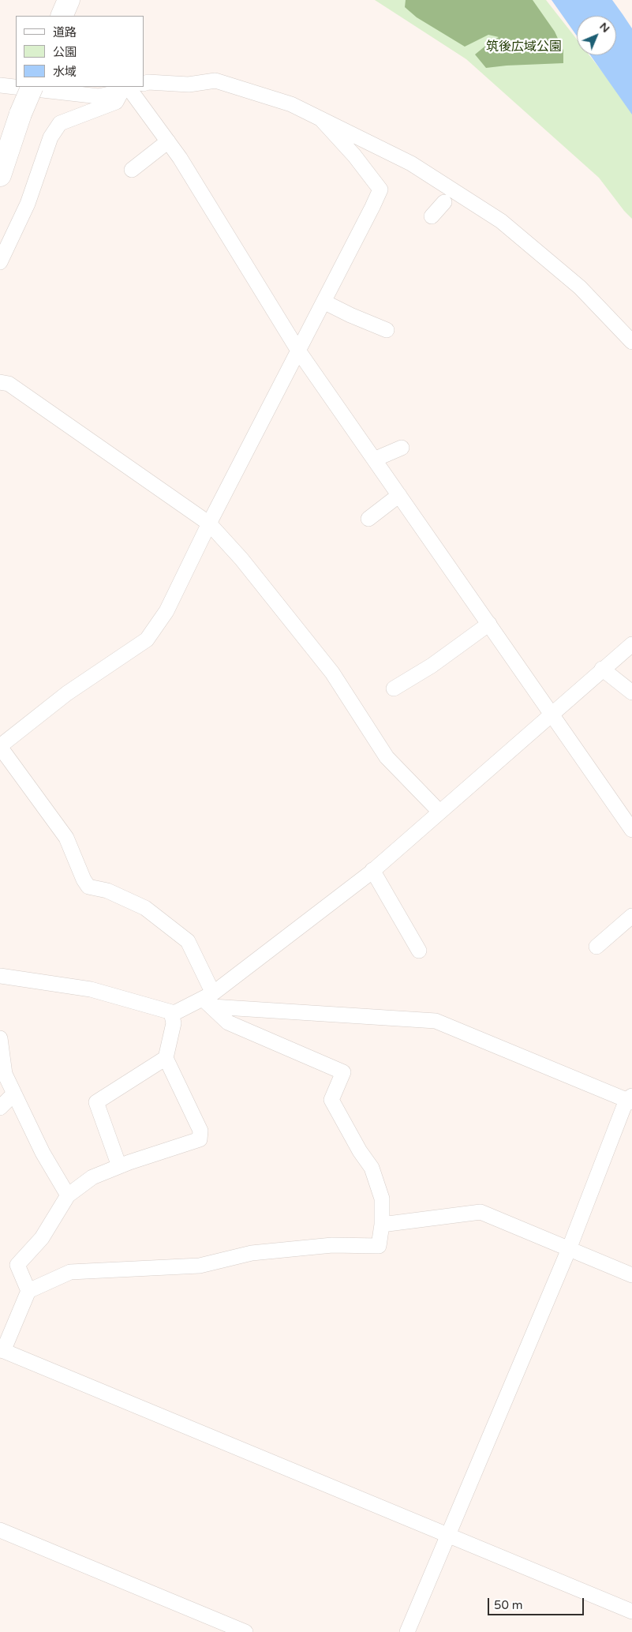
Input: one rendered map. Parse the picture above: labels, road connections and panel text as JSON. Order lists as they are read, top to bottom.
{
  "parks": ["筑後広域公園"],
  "legend": ["道路", "公園", "水域"],
  "scale_bar": "50 m",
  "north": "top right"
}
